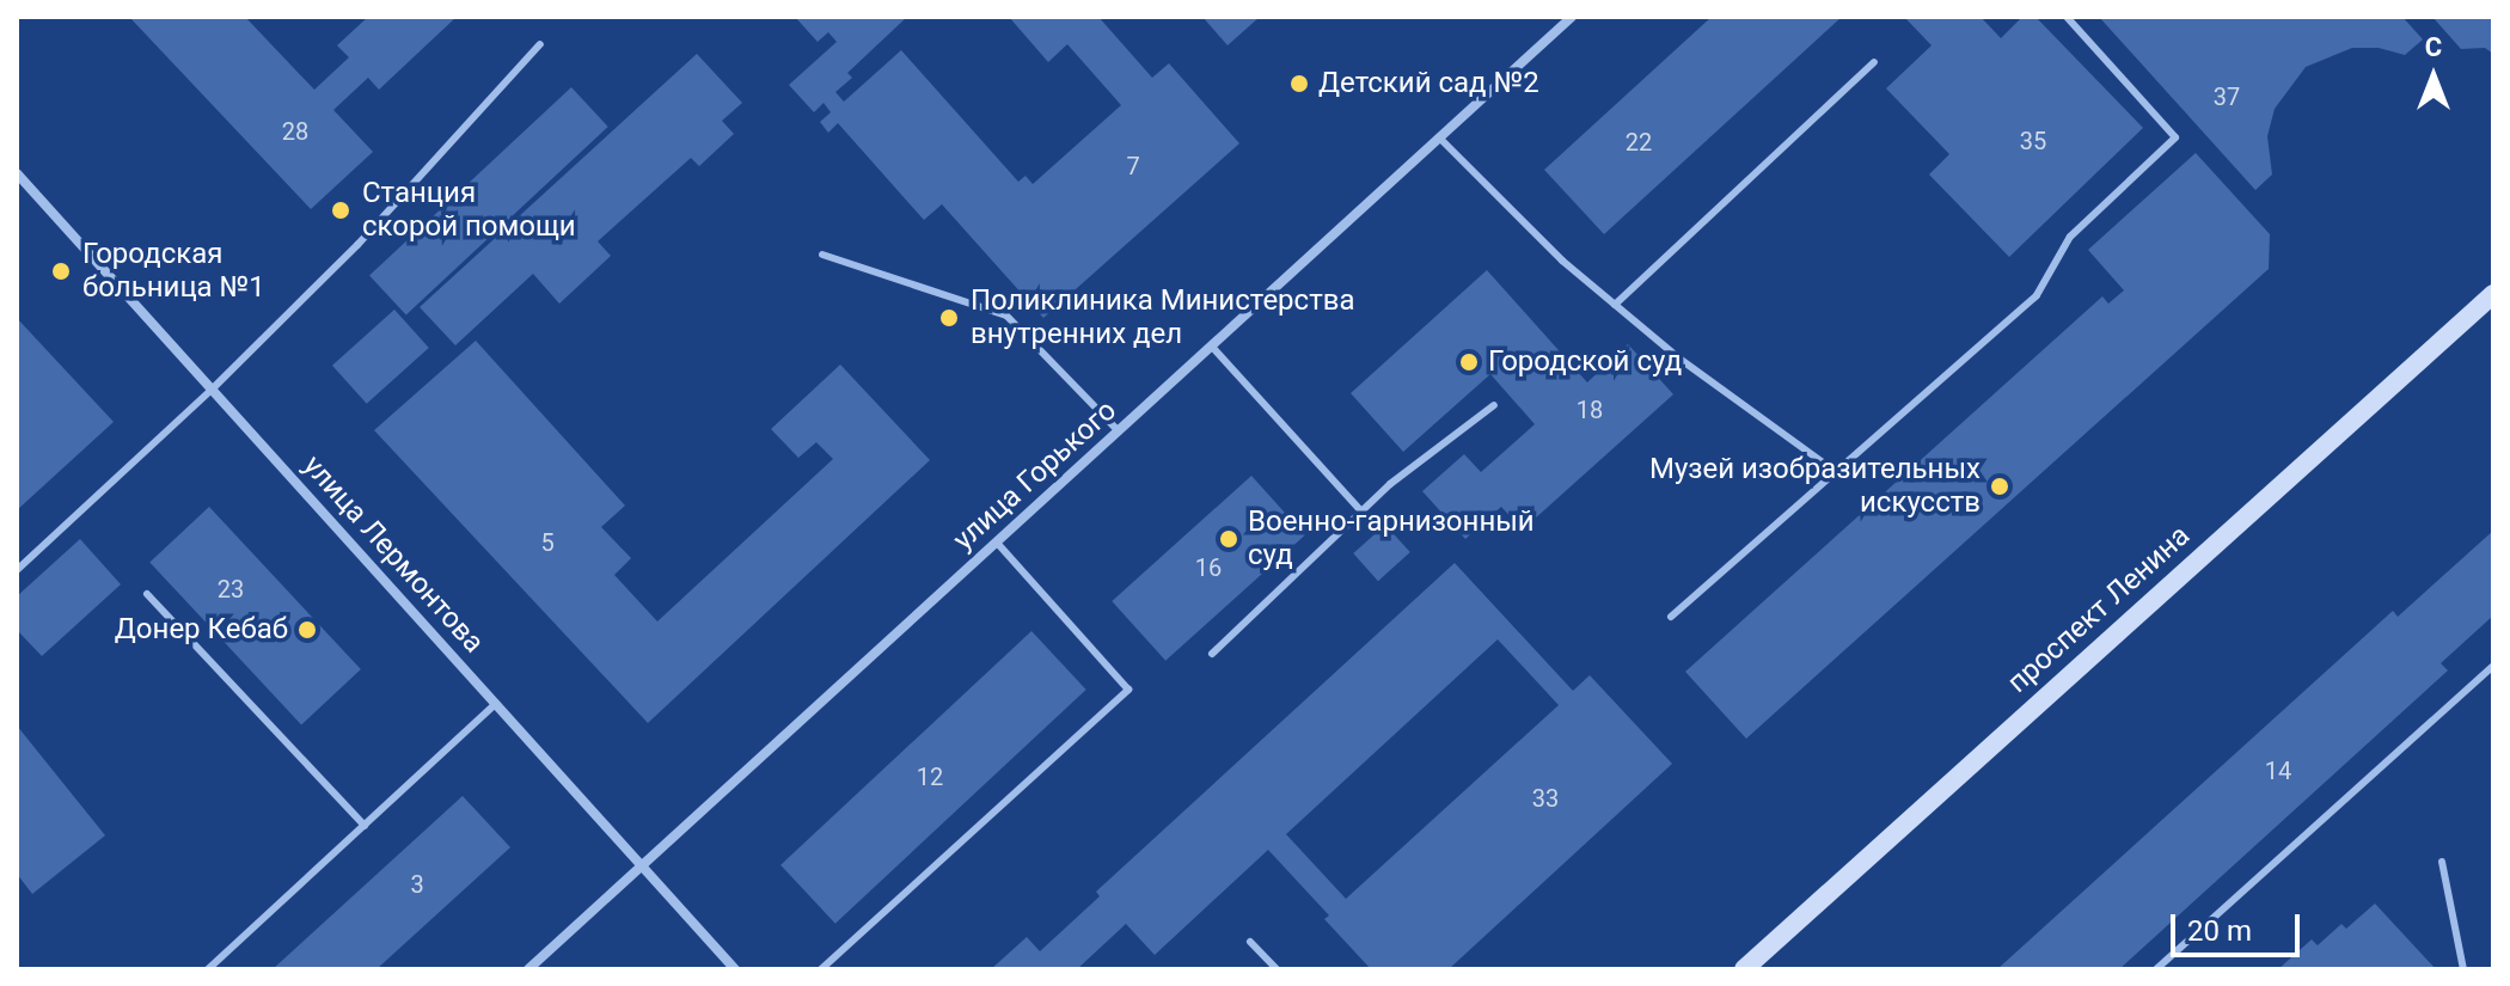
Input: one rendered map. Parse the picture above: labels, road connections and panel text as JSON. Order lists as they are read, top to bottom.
{
  "streets": {
    "main road": ["проспект Ленина"],
    "street": ["улица Горького", "улица Лермонтова"]
  },
  "crossings": [
    ["улица Горького", "улица Лермонтова"]
  ],
  "places": [
    "Детский сад №2",
    "Станция скорой помощи",
    "Городская больница №1",
    "Поликлиника Министерства внутренних дел",
    "Городской суд",
    "Музей изобразительных искусств",
    "Военно-гарнизонный суд",
    "Донер Кебаб"
  ],
  "house_numbers": [
    "37",
    "28",
    "35",
    "22",
    "7",
    "18",
    "5",
    "16",
    "23",
    "14",
    "12",
    "33",
    "3"
  ],
  "scale_bar": "20 m",
  "north": "top"
}
